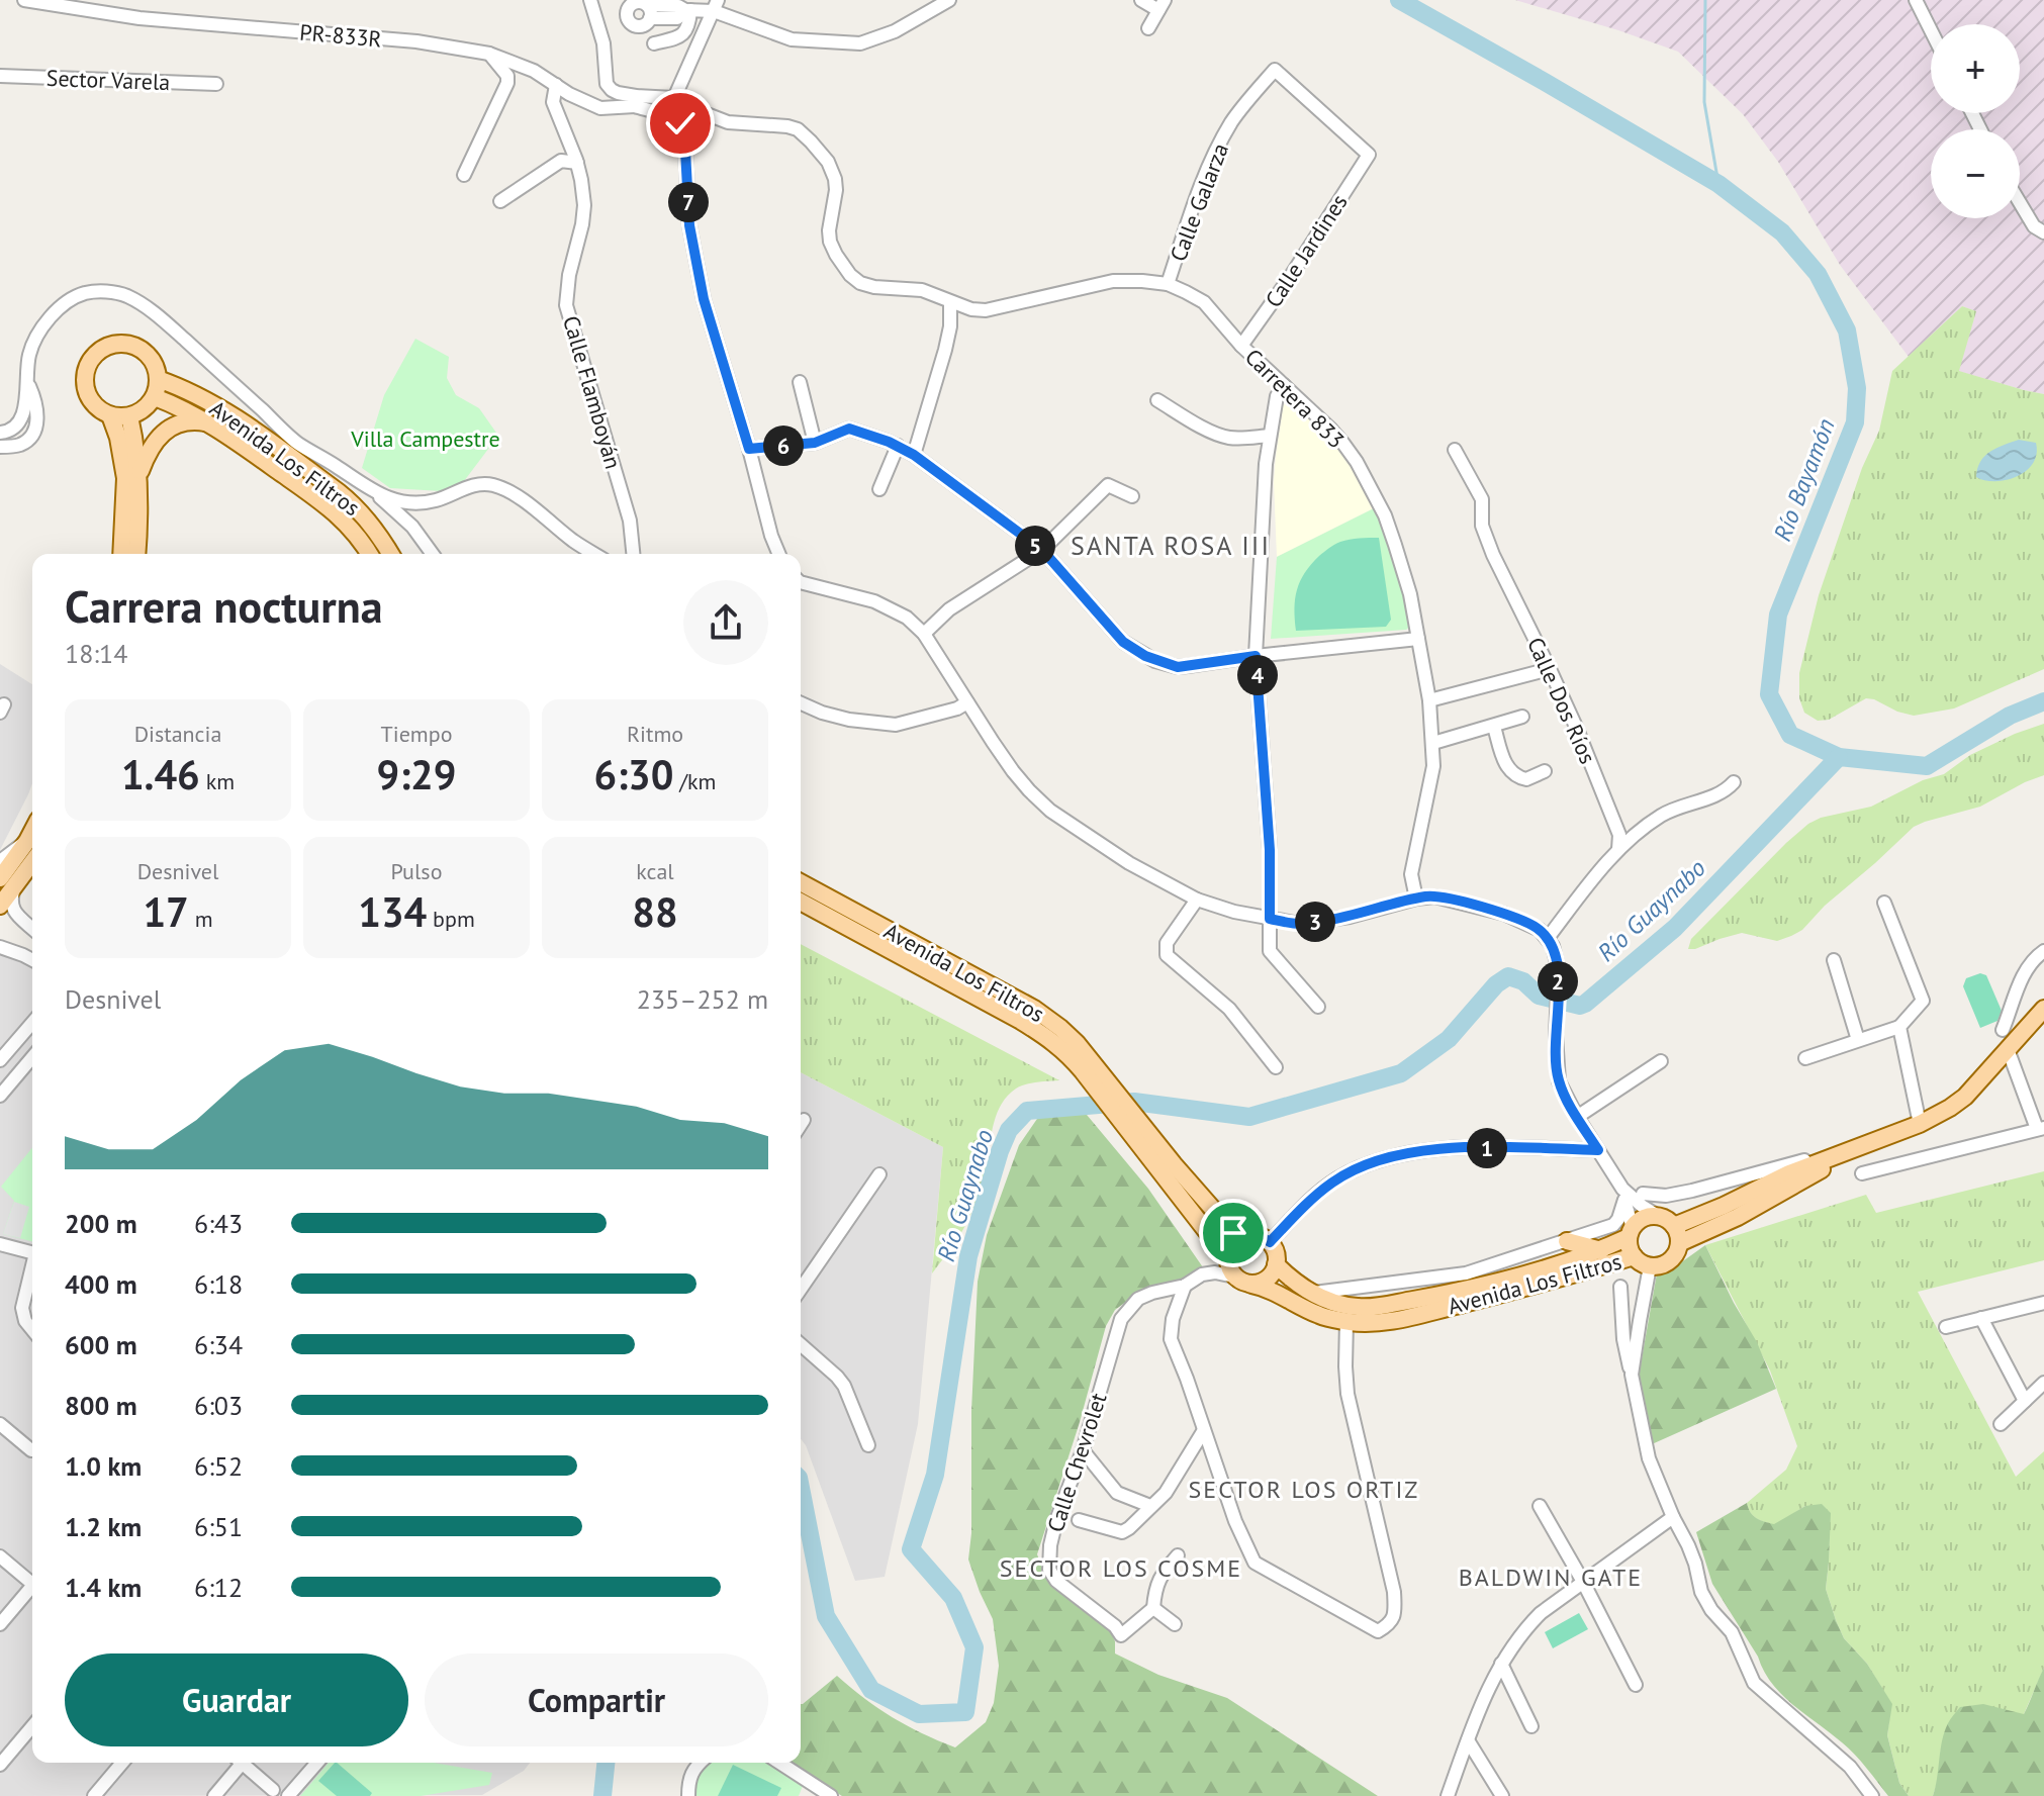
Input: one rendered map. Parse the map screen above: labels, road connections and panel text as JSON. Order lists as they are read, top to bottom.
{
  "streets": {
    "main road": ["Avenida Los Filtros"],
    "street": [
      "PR-833R",
      "Sector Varela",
      "Calle Galarza",
      "Calle Jardines",
      "Calle Flamboyán",
      "Carretera 833",
      "Calle Dos Ríos",
      "Calle Chevrolet"
    ]
  },
  "crossings": [
    ["PR-833R", "Calle Flamboyán"],
    ["PR-833R", "Carretera 833"],
    ["Calle Galarza", "Calle Jardines"],
    ["Calle Galarza", "Carretera 833"],
    ["Calle Jardines", "Carretera 833"],
    ["Avenida Los Filtros", "Calle Chevrolet"]
  ],
  "districts": [
    "SANTA ROSA III",
    "SECTOR LOS ORTIZ",
    "SECTOR LOS COSME",
    "BALDWIN GATE"
  ],
  "water": ["Río Bayamón", "Río Guaynabo"],
  "parks": ["Villa Campestre"],
  "page": {
    "map_buttons": ["+", "−"],
    "pins": [
      "7",
      "6",
      "5",
      "4",
      "3",
      "2",
      "1"
    ],
    "heading": ["Carrera nocturna", "18:14"],
    "stats": [
      ["Distancia", "1.46 km"],
      ["Tiempo", "9:29"],
      ["Ritmo", "6:30 /km"],
      ["Desnivel", "17 m"],
      ["Pulso", "134 bpm"],
      ["kcal", "88"]
    ],
    "chart": ["Desnivel", "235–252 m"],
    "list": [
      {
        "name": "200 m",
        "note": "6:43"
      },
      {
        "name": "400 m",
        "note": "6:18"
      },
      {
        "name": "600 m",
        "note": "6:34"
      },
      {
        "name": "800 m",
        "note": "6:03"
      },
      {
        "name": "1.0 km",
        "note": "6:52"
      },
      {
        "name": "1.2 km",
        "note": "6:51"
      },
      {
        "name": "1.4 km",
        "note": "6:12"
      }
    ],
    "buttons": ["Guardar", "Compartir"]
  }
}
